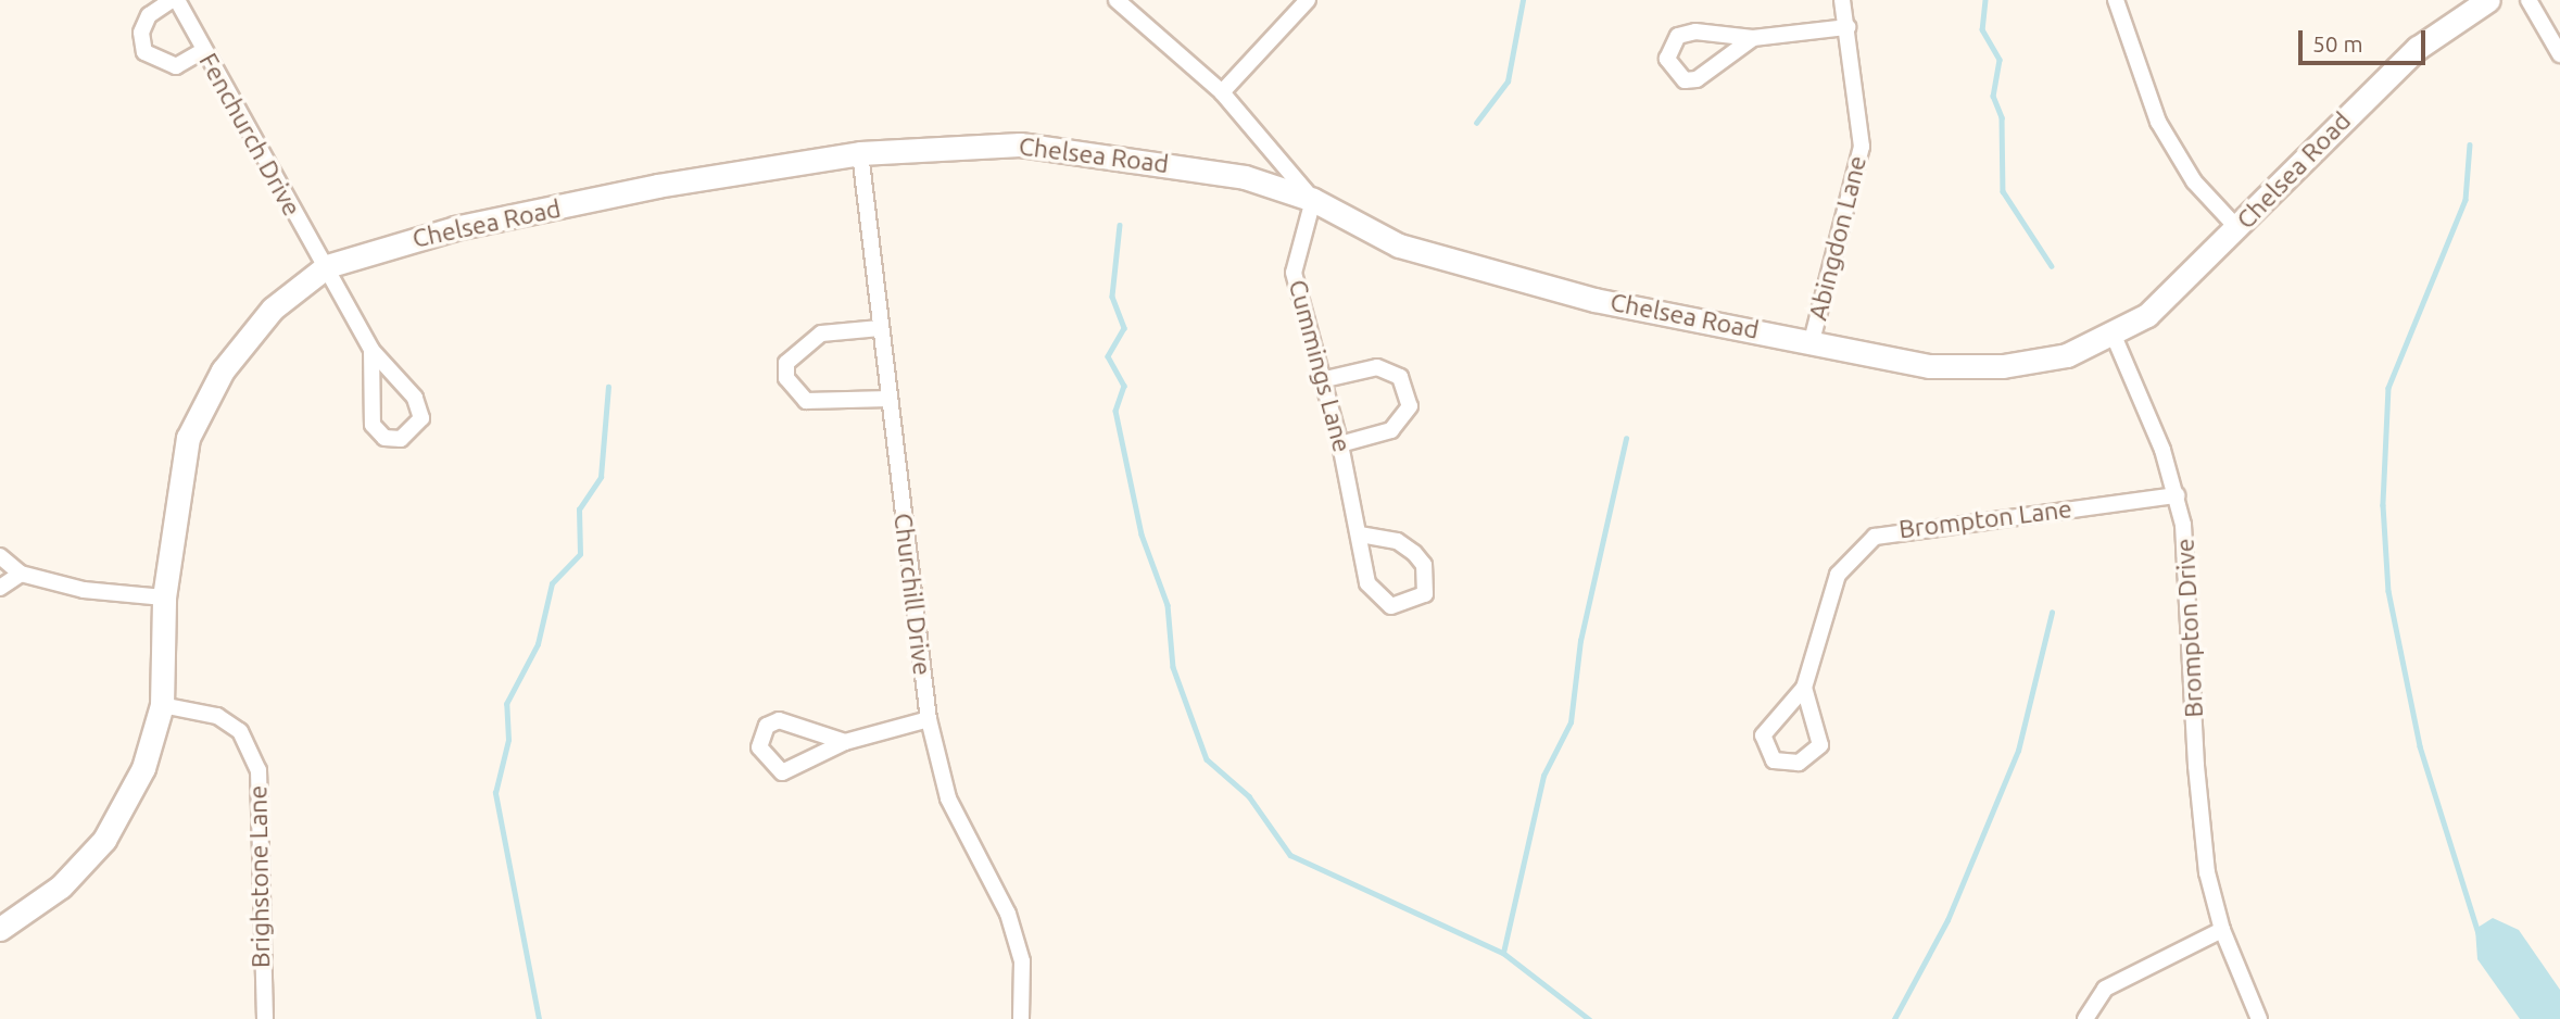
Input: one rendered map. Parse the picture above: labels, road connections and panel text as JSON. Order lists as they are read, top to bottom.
{
  "streets": {
    "street": [
      "Fenchurch Drive",
      "Chelsea Road",
      "Abingdon Lane",
      "Cummings Lane",
      "Brompton Lane",
      "Churchill Drive",
      "Brompton Drive",
      "Brighstone Lane"
    ]
  },
  "crossings": [
    ["Fenchurch Drive", "Chelsea Road"],
    ["Chelsea Road", "Abingdon Lane"],
    ["Chelsea Road", "Cummings Lane"],
    ["Chelsea Road", "Churchill Drive"],
    ["Chelsea Road", "Brompton Drive"],
    ["Chelsea Road", "Brighstone Lane"],
    ["Brompton Lane", "Brompton Drive"]
  ],
  "scale_bar": "50 m"
}
